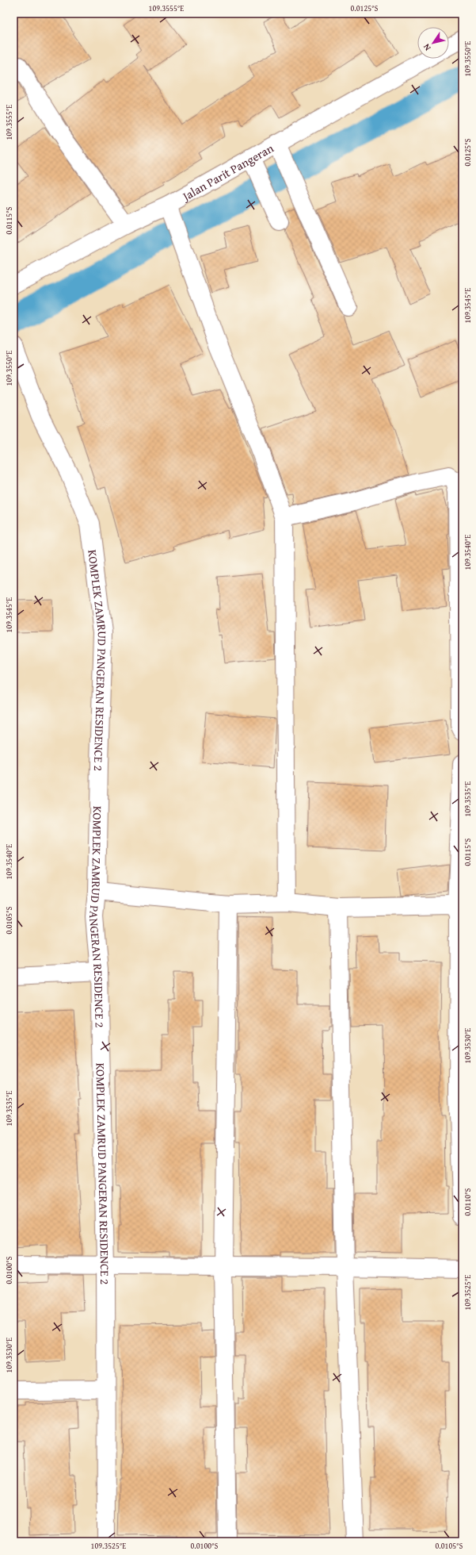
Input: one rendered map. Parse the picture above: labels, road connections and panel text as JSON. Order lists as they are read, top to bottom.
{
  "streets": {
    "street": ["Jalan Parit Pangeran", "KOMPLEK ZAMRUD PANGERAN RESIDENCE 2"]
  },
  "north": "bottom left",
  "coordinates": [
    "109.3555°E",
    "0.0125°S",
    "109.3550°E",
    "0.0115°S",
    "109.3545°E",
    "109.3540°E",
    "109.3535°E",
    "0.0105°S",
    "109.3530°E",
    "0.0110°S",
    "0.0100°S",
    "109.3525°E"
  ]
}
